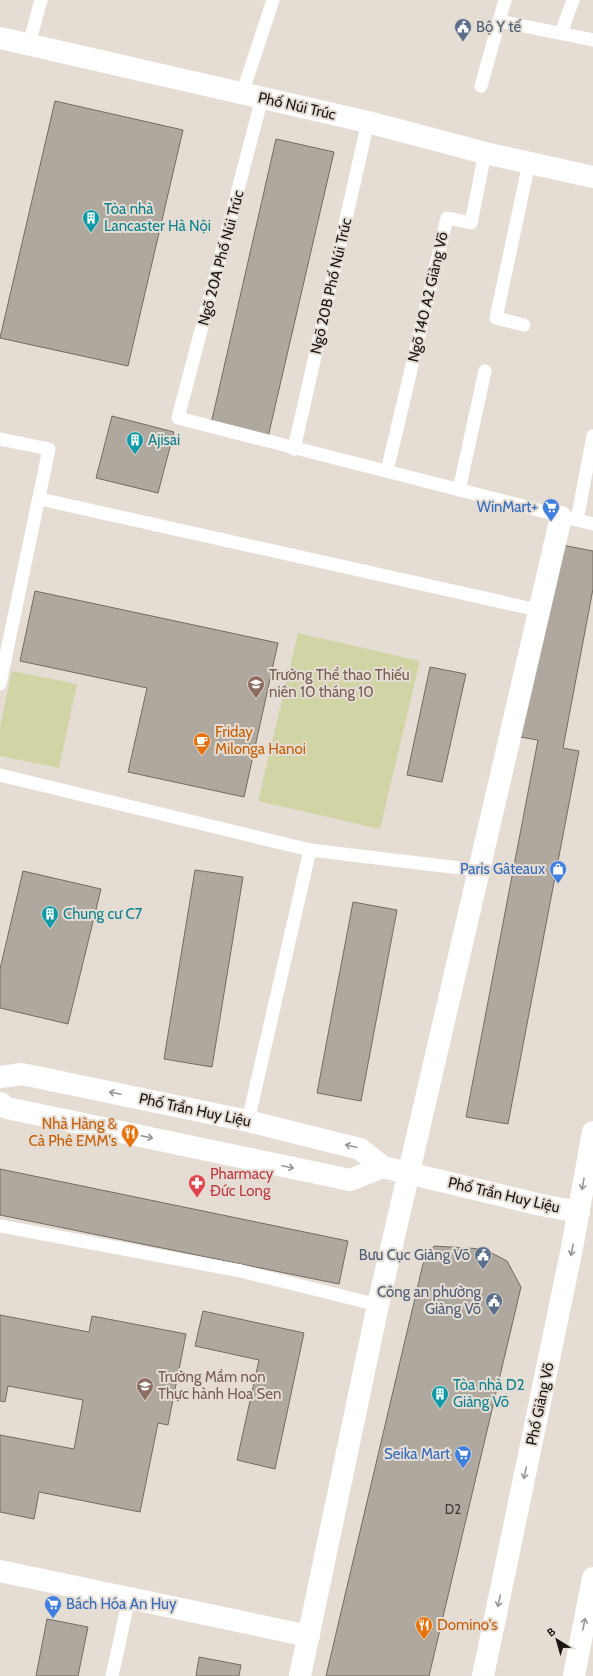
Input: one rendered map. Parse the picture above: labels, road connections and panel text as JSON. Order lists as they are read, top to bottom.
{
  "streets": {
    "street": ["Phố Núi Trúc", "Phố Trần Huy Liệu", "Phố Giảng Võ"],
    "lane": ["Ngõ 20A Phố Núi Trúc", "Ngõ 20B Phố Núi Trúc", "Ngõ 140 A2 Giảng Võ"]
  },
  "crossings": [
    ["Phố Núi Trúc", "Ngõ 20A Phố Núi Trúc"],
    ["Phố Núi Trúc", "Ngõ 20B Phố Núi Trúc"],
    ["Phố Núi Trúc", "Ngõ 140 A2 Giảng Võ"],
    ["Ngõ 20A Phố Núi Trúc", "Ngõ 20B Phố Núi Trúc"],
    ["Phố Trần Huy Liệu", "Phố Giảng Võ"]
  ],
  "places": {
    "public building": ["Bộ Y tế", "Bưu Cục Giảng Võ", "Công an phường Giảng Võ"],
    "building": [
      "Tòa nhà Lancaster Hà Nội",
      "Ajisai",
      "Chung cư C7",
      "Tòa nhà D2 Giảng Võ"
    ],
    "supermarket": ["WinMart+", "Seika Mart", "Bách Hóa An Huy"],
    "school or university": ["Trường Thể thao Thiếu niên 10 tháng 10", "Trường Mầm non Thực hành Hoa Sen"],
    "cafe": ["Friday Milonga Hanoi"],
    "shop": ["Paris Gâteaux"],
    "restaurant": ["Nhà Hàng & Cà Phê EMM's", "Domino's"],
    "pharmacy": ["Pharmacy Đức Long"]
  },
  "house_numbers": ["D2"],
  "north": "top left"
}
